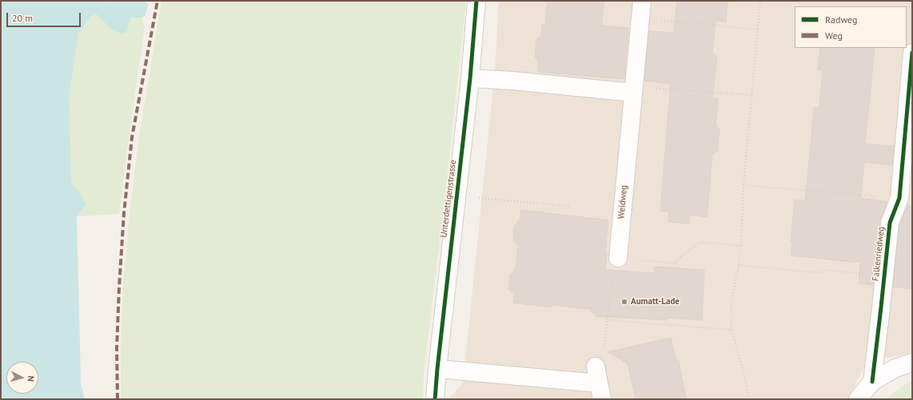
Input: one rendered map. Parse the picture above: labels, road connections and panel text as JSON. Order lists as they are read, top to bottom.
{
  "streets": {
    "street": ["Unterdettigenstrasse", "Weidweg", "Falkenriedweg"]
  },
  "places": ["Aumatt-Lade"],
  "legend": ["Radweg", "Weg"],
  "scale_bar": "20 m",
  "north": "right"
}
